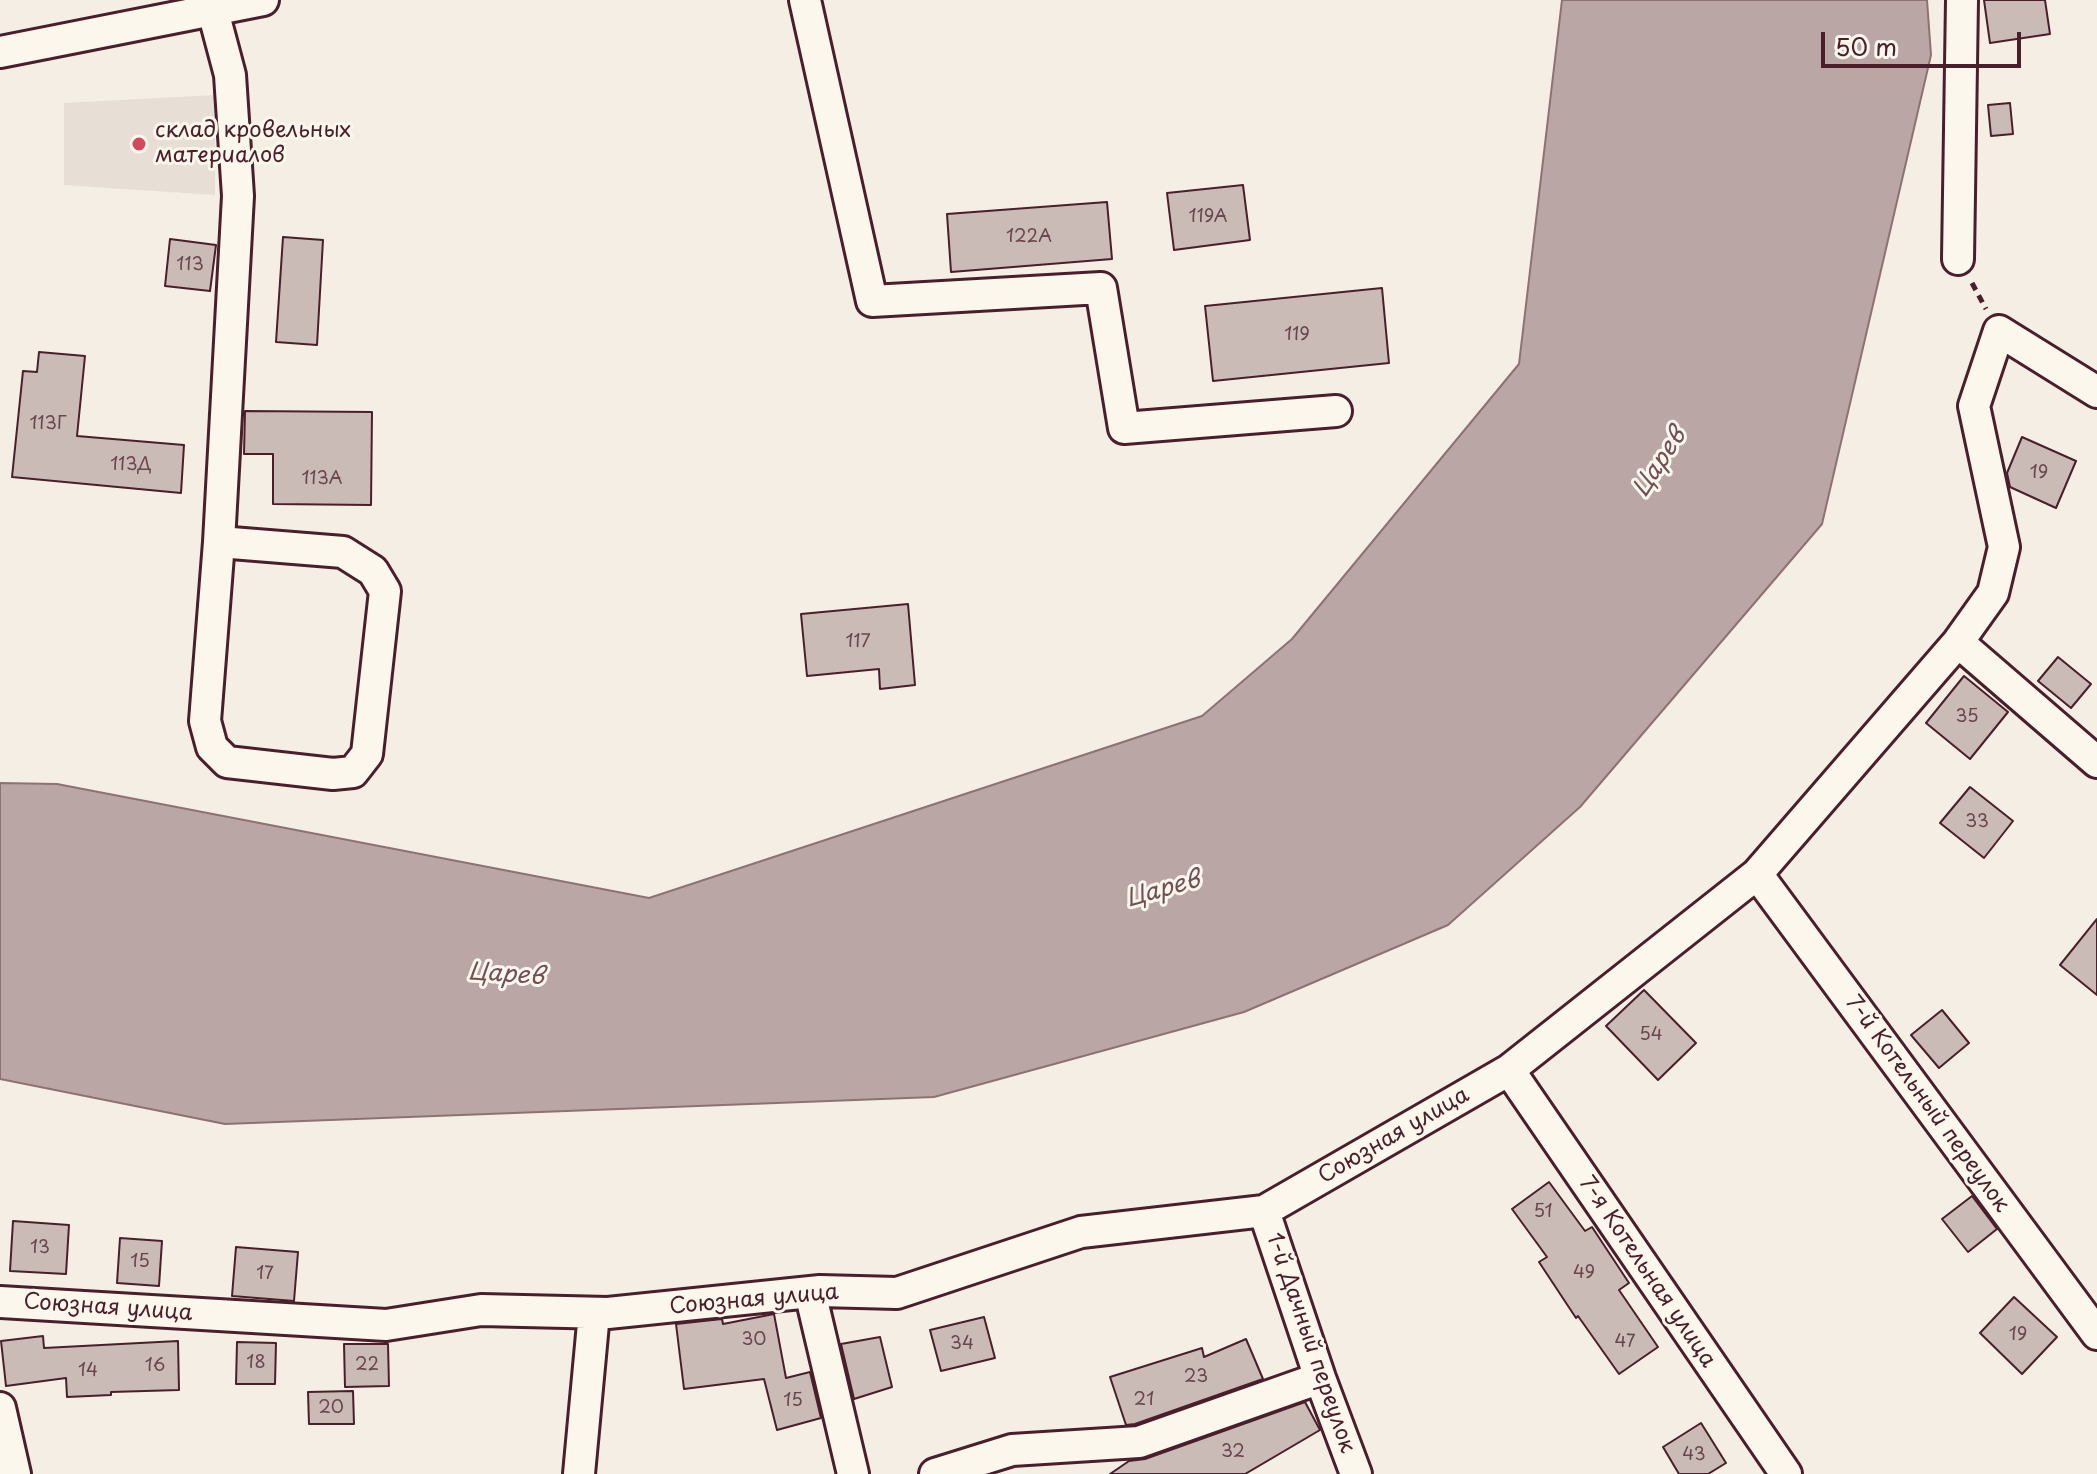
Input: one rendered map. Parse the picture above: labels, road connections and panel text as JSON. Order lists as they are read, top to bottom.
{
  "streets": {
    "street": [
      "7-й Котельный переулок",
      "Союзная улица",
      "7-я Котельная улица",
      "1-й Дачный переулок"
    ]
  },
  "crossings": [
    ["7-й Котельный переулок", "Союзная улица"],
    ["Союзная улица", "7-я Котельная улица"],
    ["Союзная улица", "1-й Дачный переулок"]
  ],
  "water": ["Царев"],
  "places": ["склад кровельных материалов"],
  "house_numbers": [
    "119А",
    "122А",
    "113",
    "119",
    "113Г",
    "113Д",
    "19",
    "113А",
    "117",
    "35",
    "33",
    "54",
    "51",
    "13",
    "15",
    "49",
    "17",
    "19",
    "30",
    "47",
    "34",
    "18",
    "22",
    "16",
    "14",
    "23",
    "21",
    "15",
    "20",
    "32",
    "43"
  ],
  "scale_bar": "50 m"
}
